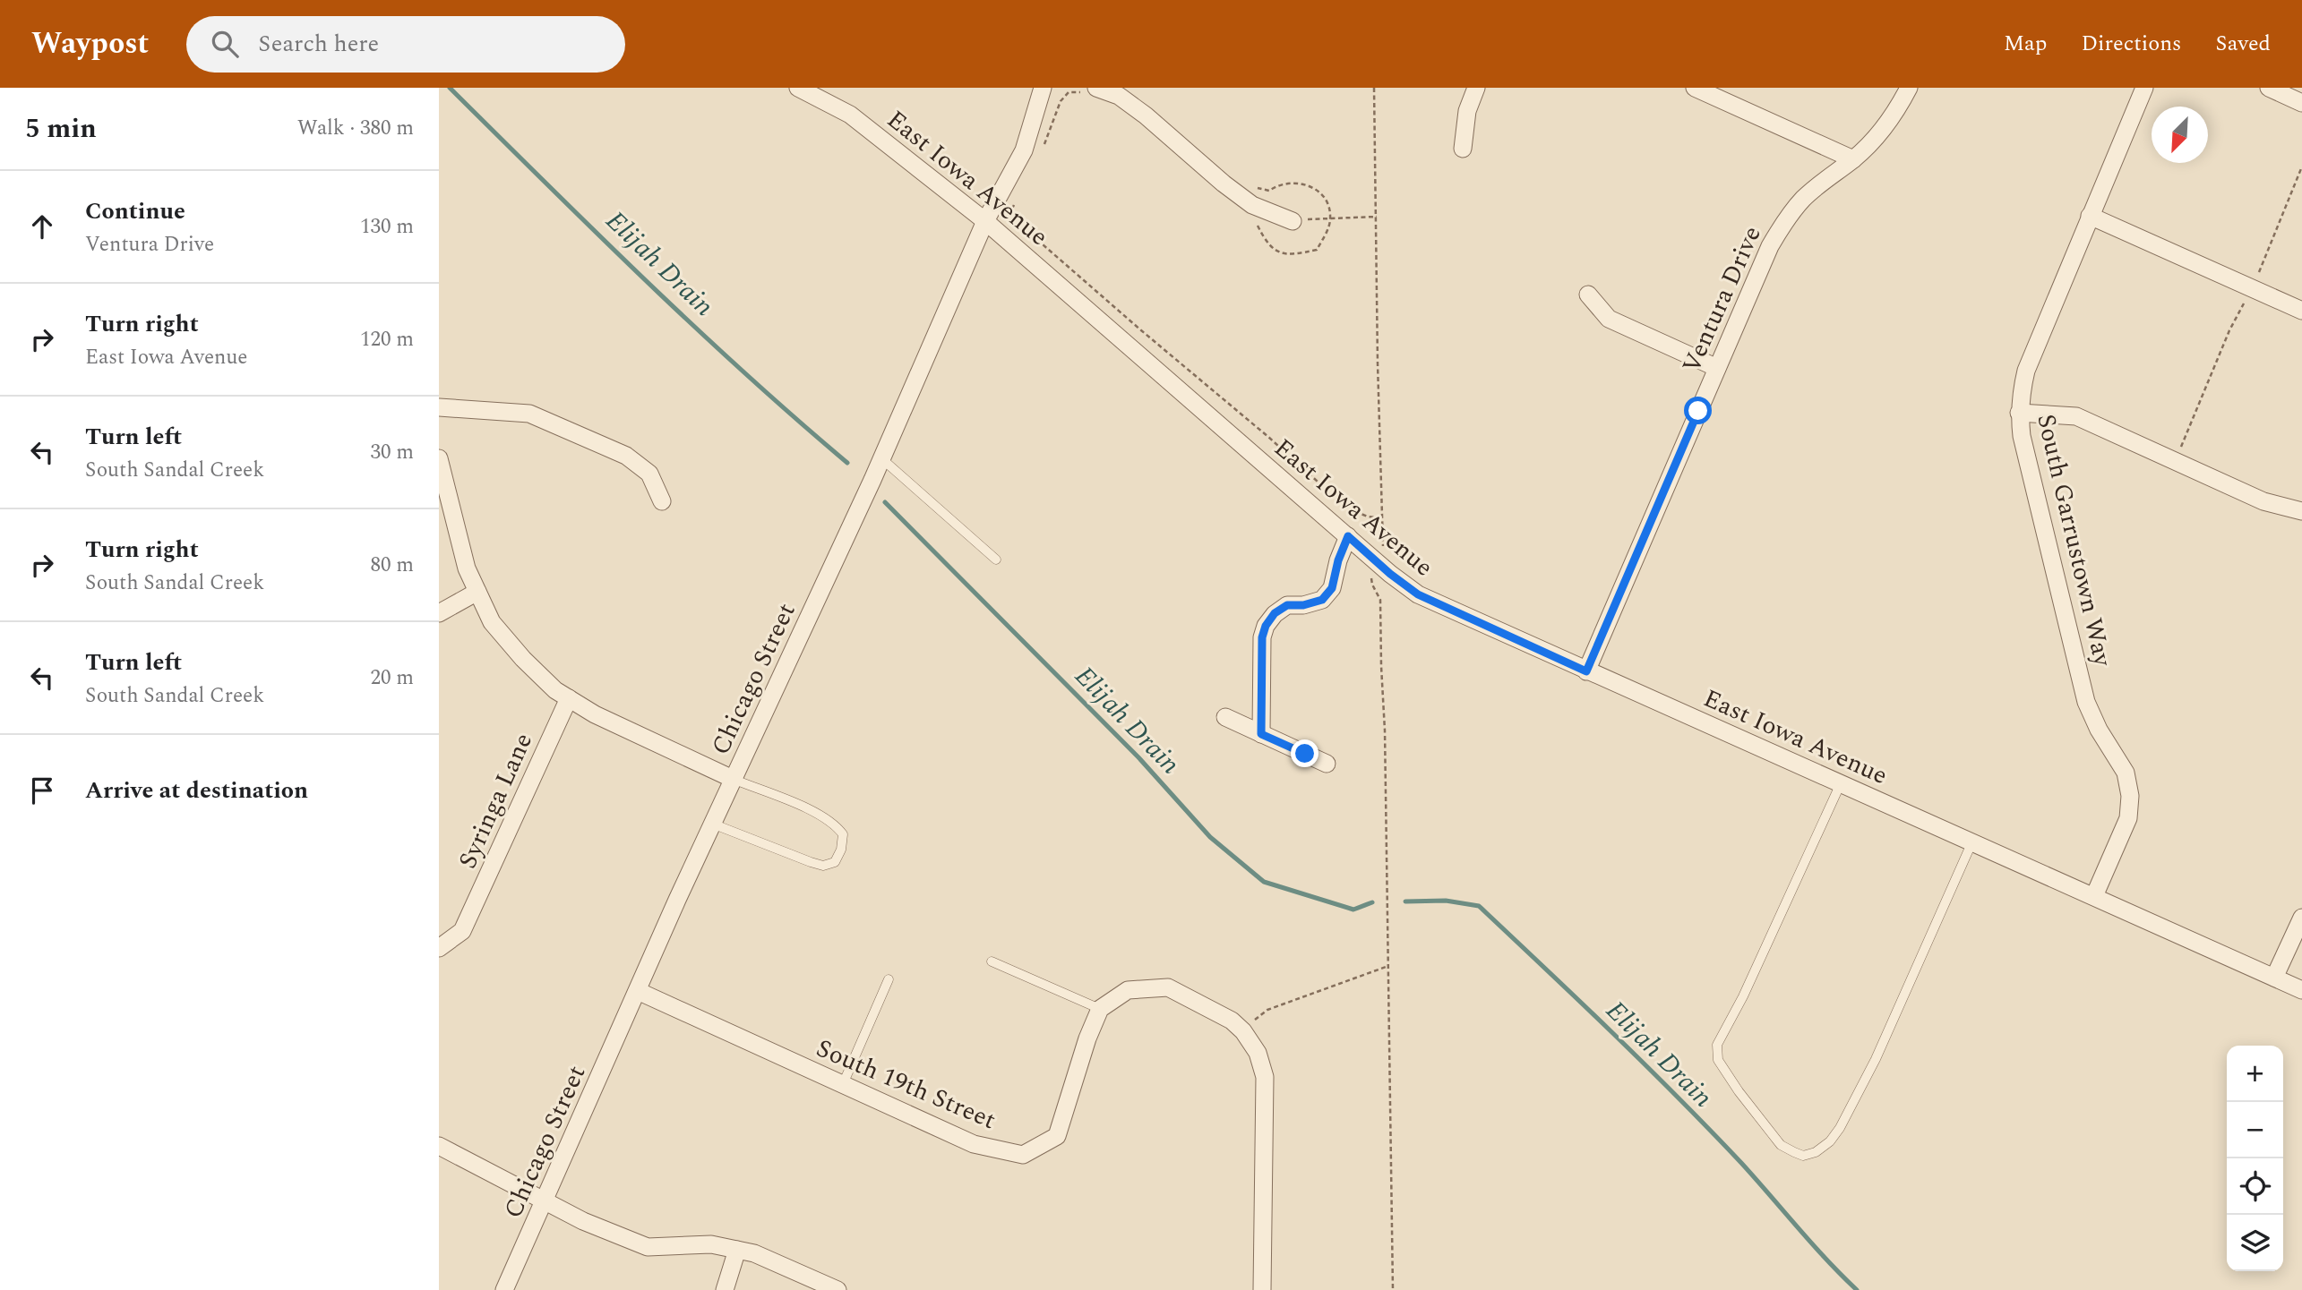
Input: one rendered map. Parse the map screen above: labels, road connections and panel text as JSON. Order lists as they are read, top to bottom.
{
  "streets": {
    "street": [
      "East Iowa Avenue",
      "Ventura Drive",
      "South Garrustown Way",
      "Chicago Street",
      "Syringa Lane",
      "South 19th Street"
    ]
  },
  "crossings": [
    ["East Iowa Avenue", "Ventura Drive"],
    ["East Iowa Avenue", "South Garrustown Way"],
    ["East Iowa Avenue", "Chicago Street"],
    ["Chicago Street", "South 19th Street"]
  ],
  "water": ["Elijah Drain"],
  "north": "bottom left",
  "page": {
    "header": "Waypost",
    "search": "Search here",
    "nav": ["Map", "Directions", "Saved"],
    "heading": ["5 min", "Walk · 380 m"],
    "list": [
      ["Continue", "Ventura Drive", "130 m"],
      ["Turn right", "East Iowa Avenue", "120 m"],
      ["Turn left", "South Sandal Creek", "30 m"],
      ["Turn right", "South Sandal Creek", "80 m"],
      ["Turn left", "South Sandal Creek", "20 m"],
      "Arrive at destination"
    ],
    "map_buttons": ["+", "−"]
  }
}
